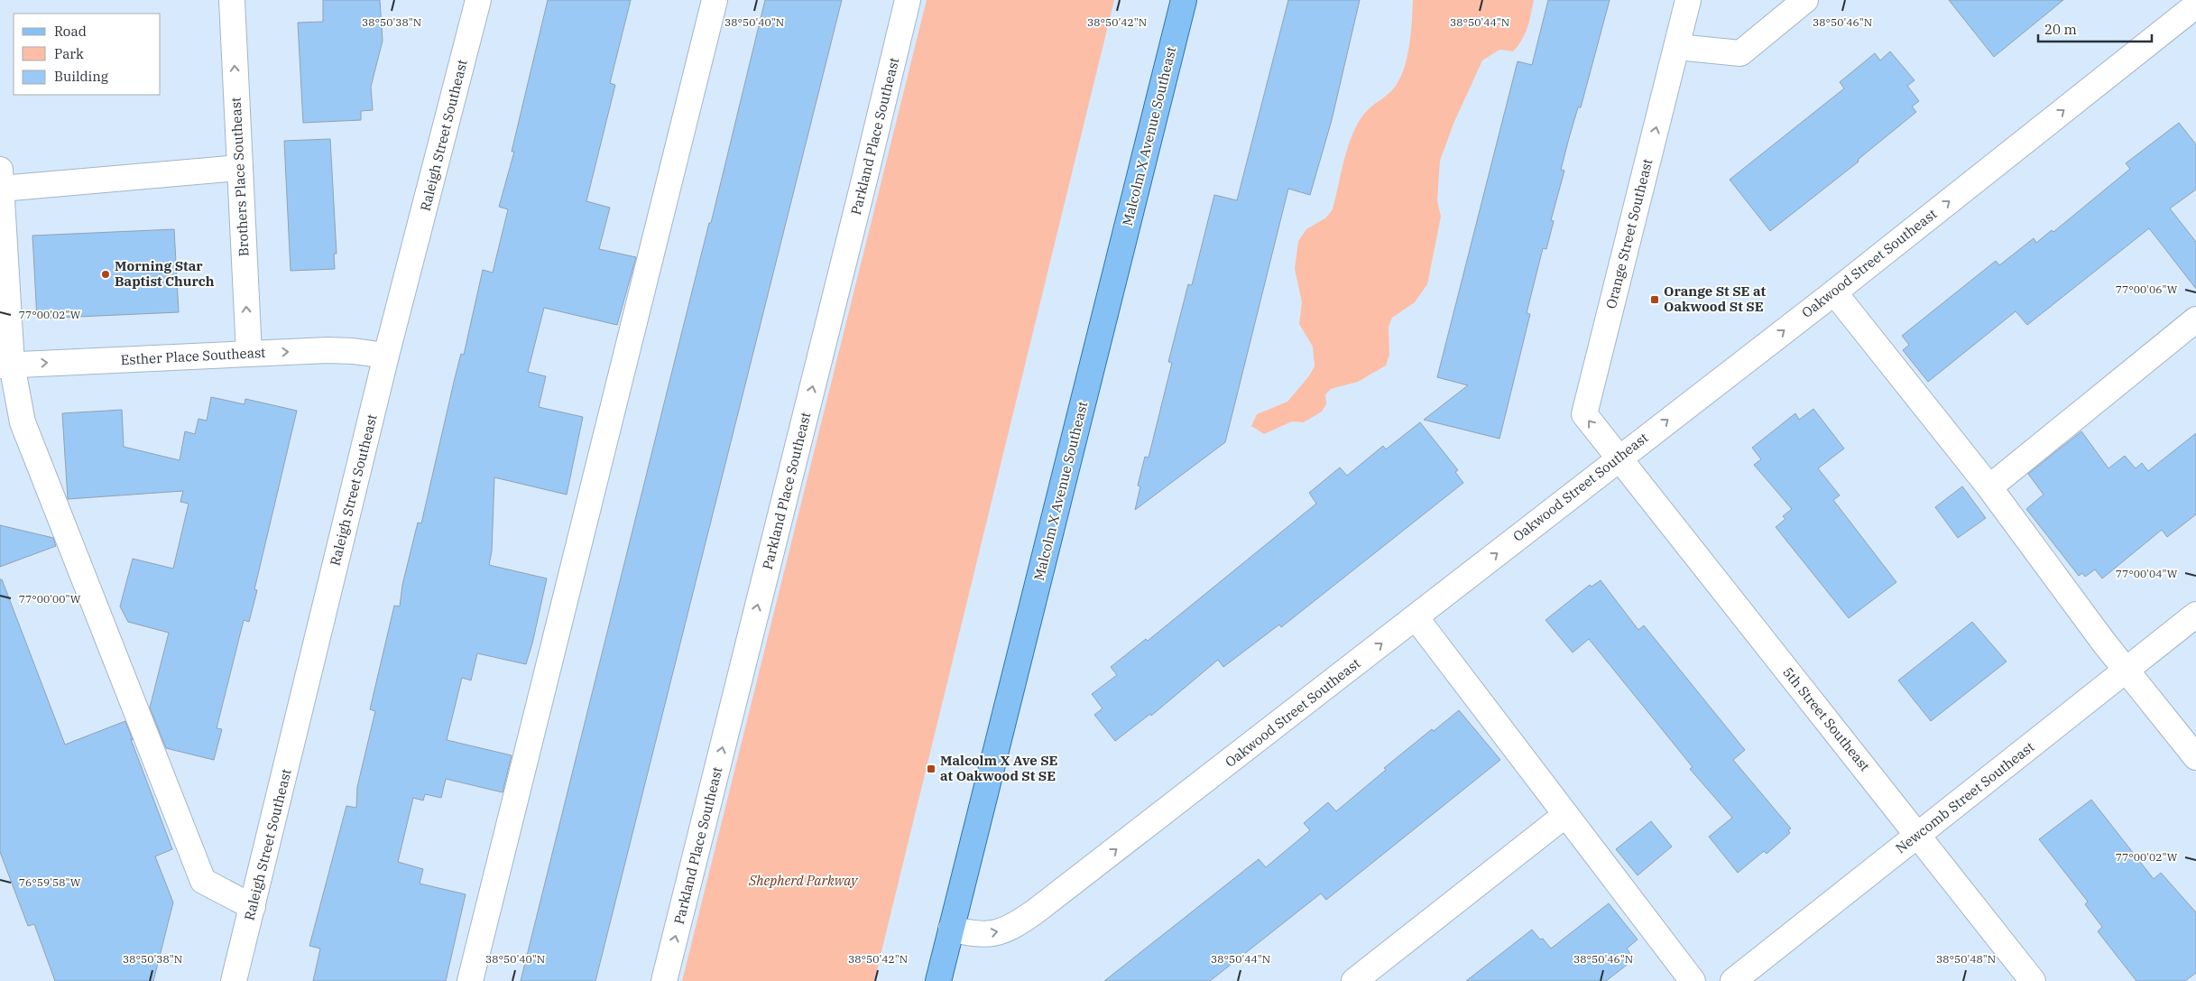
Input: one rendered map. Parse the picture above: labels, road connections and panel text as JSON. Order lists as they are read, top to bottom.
{
  "streets": {
    "main road": ["Malcolm X Avenue Southeast"],
    "street": [
      "Raleigh Street Southeast",
      "Parkland Place Southeast",
      "Brothers Place Southeast",
      "Orange Street Southeast",
      "Oakwood Street Southeast",
      "Esther Place Southeast",
      "5th Street Southeast",
      "Newcomb Street Southeast"
    ]
  },
  "crossings": [
    ["Raleigh Street Southeast", "Esther Place Southeast"],
    ["Malcolm X Avenue Southeast", "Oakwood Street Southeast"],
    ["Brothers Place Southeast", "Esther Place Southeast"],
    ["Orange Street Southeast", "Oakwood Street Southeast"],
    ["Orange Street Southeast", "5th Street Southeast"],
    ["Oakwood Street Southeast", "5th Street Southeast"],
    ["5th Street Southeast", "Newcomb Street Southeast"]
  ],
  "one_way": ["Brothers Place Southeast", "Orange Street Southeast", "Oakwood Street Southeast"],
  "parks": ["Shepherd Parkway"],
  "places": {
    "other": ["Morning Star Baptist Church"],
    "transit": ["Orange St SE at Oakwood St SE", "Malcolm X Ave SE at Oakwood St SE"]
  },
  "legend": ["Road", "Park", "Building"],
  "scale_bar": "20 m",
  "coordinates": [
    "38°50'38\"N",
    "38°50'40\"N",
    "38°50'42\"N",
    "38°50'44\"N",
    "38°50'46\"N",
    "77°00'06\"W",
    "77°00'02\"W",
    "77°00'04\"W",
    "77°00'00\"W",
    "76°59'58\"W",
    "38°50'48\"N"
  ]
}
